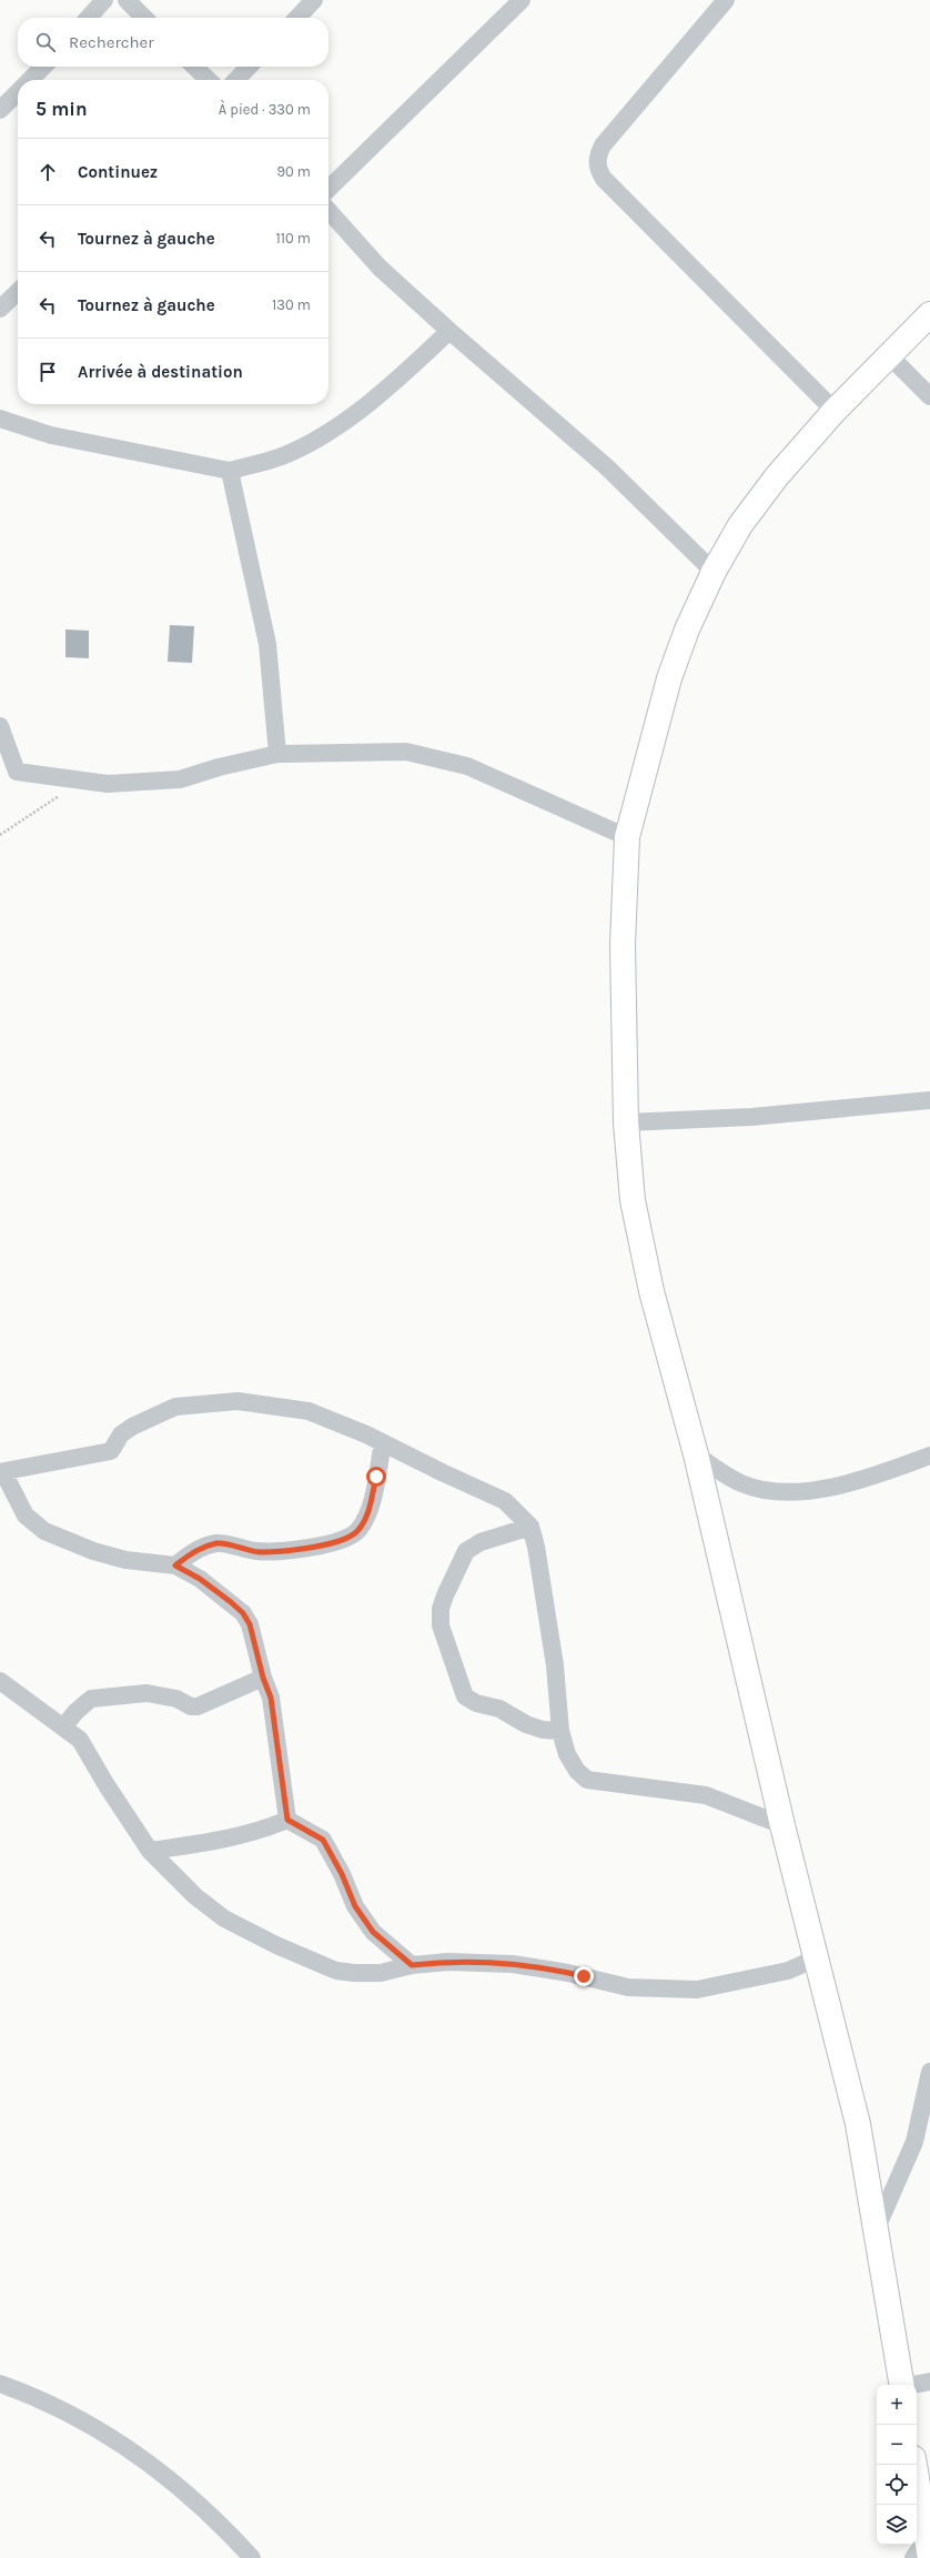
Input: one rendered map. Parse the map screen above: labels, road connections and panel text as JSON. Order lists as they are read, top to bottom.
{
  "page": {
    "search": "Rechercher",
    "heading": ["5 min", "À pied · 330 m"],
    "list": [
      ["Continuez", "90 m"],
      ["Tournez à gauche", "110 m"],
      ["Tournez à gauche", "130 m"],
      "Arrivée à destination"
    ],
    "map_buttons": ["+", "−"]
  }
}
